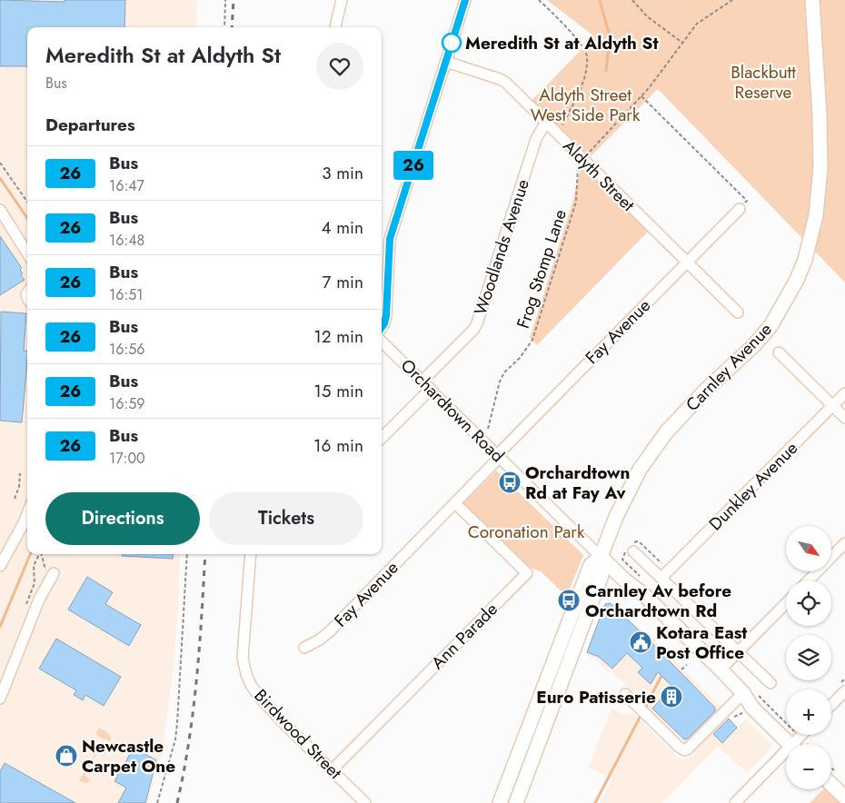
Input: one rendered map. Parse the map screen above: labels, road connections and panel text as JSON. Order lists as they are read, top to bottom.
{
  "streets": {
    "main road": ["Carnley Avenue", "Orchardtown Road"],
    "street": [
      "Aldyth Street",
      "Woodlands Avenue",
      "Fay Avenue",
      "Dunkley Avenue",
      "Ann Parade",
      "Birdwood Street"
    ],
    "path": ["Frog Stomp Lane"]
  },
  "crossings": [
    ["Aldyth Street", "Woodlands Avenue"],
    ["Aldyth Street", "Frog Stomp Lane"],
    ["Aldyth Street", "Fay Avenue"],
    ["Woodlands Avenue", "Orchardtown Road"],
    ["Fay Avenue", "Orchardtown Road"],
    ["Fay Avenue", "Ann Parade"],
    ["Carnley Avenue", "Orchardtown Road"],
    ["Ann Parade", "Birdwood Street"]
  ],
  "parks": ["Blackbutt Reserve", "Aldyth Street West Side Park", "Coronation Park"],
  "places": {
    "other": ["Meredith St at Aldyth St"],
    "bus stop": ["Orchardtown Rd at Fay Av", "Carnley Av before Orchardtown Rd"],
    "public building": ["Kotara East Post Office"],
    "building": ["Euro Patisserie"],
    "shop": ["Newcastle Carpet One"]
  },
  "lines": ["bus line 26"],
  "north": "bottom right",
  "page": {
    "on_map": "26",
    "heading": [
      ["Meredith St at Aldyth St", "Bus"],
      "Departures"
    ],
    "list": [
      {
        "mark": "26",
        "name": "Bus",
        "note": "16:47",
        "value": "3 min"
      },
      {
        "mark": "26",
        "name": "Bus",
        "note": "16:48",
        "value": "4 min"
      },
      {
        "mark": "26",
        "name": "Bus",
        "note": "16:51",
        "value": "7 min"
      },
      {
        "mark": "26",
        "name": "Bus",
        "note": "16:56",
        "value": "12 min"
      },
      {
        "mark": "26",
        "name": "Bus",
        "note": "16:59",
        "value": "15 min"
      },
      {
        "mark": "26",
        "name": "Bus",
        "note": "17:00",
        "value": "16 min"
      }
    ],
    "buttons": ["Directions", "Tickets"],
    "map_buttons": ["+", "−"]
  }
}
